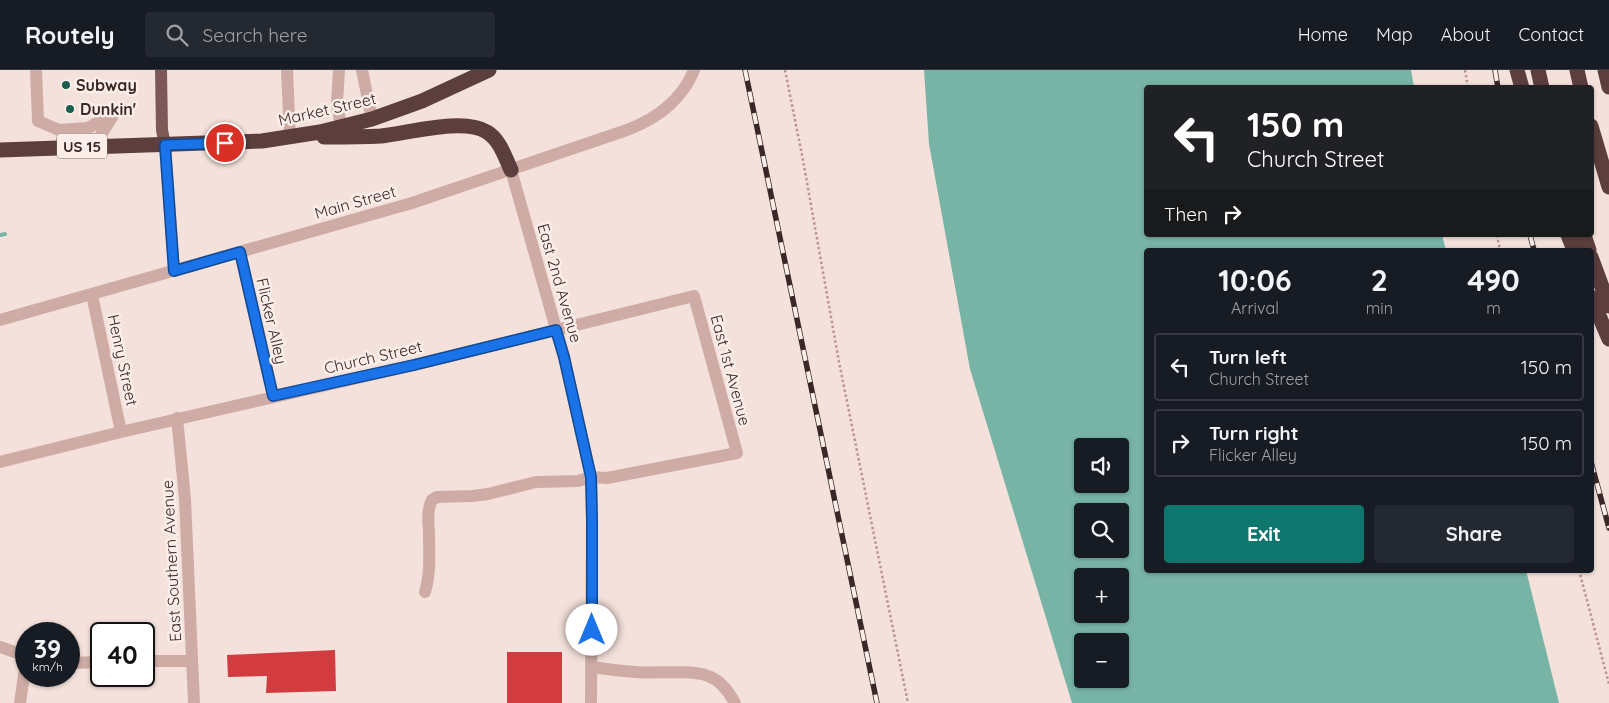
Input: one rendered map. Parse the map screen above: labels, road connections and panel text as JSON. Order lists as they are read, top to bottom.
{
  "streets": {
    "highway": ["Market Street", "US 15"],
    "street": [
      "Main Street",
      "East 2nd Avenue",
      "Flicker Alley",
      "Church Street",
      "Henry Street",
      "East 1st Avenue",
      "East Southern Avenue"
    ]
  },
  "crossings": [
    ["Market Street", "US 15"],
    ["Main Street", "East 2nd Avenue"],
    ["Main Street", "Flicker Alley"],
    ["Main Street", "Henry Street"],
    ["East 2nd Avenue", "Church Street"],
    ["East 2nd Avenue", "East 1st Avenue"],
    ["Flicker Alley", "Church Street"],
    ["Church Street", "Henry Street"],
    ["Church Street", "East 1st Avenue"],
    ["Church Street", "East Southern Avenue"]
  ],
  "places": ["Subway", "Dunkin'"],
  "page": {
    "header": "Routely",
    "search": "Search here",
    "nav": [
      "Home",
      "Map",
      "About",
      "Contact"
    ],
    "turn": ["150 m", "Church Street"],
    "then": "Then",
    "eta": [
      "10:06",
      "Arrival",
      "2",
      "min",
      "490",
      "m"
    ],
    "list": [
      {
        "name": "Turn left",
        "note": "Church Street",
        "value": "150 m"
      },
      {
        "name": "Turn right",
        "note": "Flicker Alley",
        "value": "150 m"
      }
    ],
    "map_buttons": ["+", "−"],
    "buttons": ["Exit", "Share"],
    "speed": "39 km/h",
    "limit": "40"
  }
}
